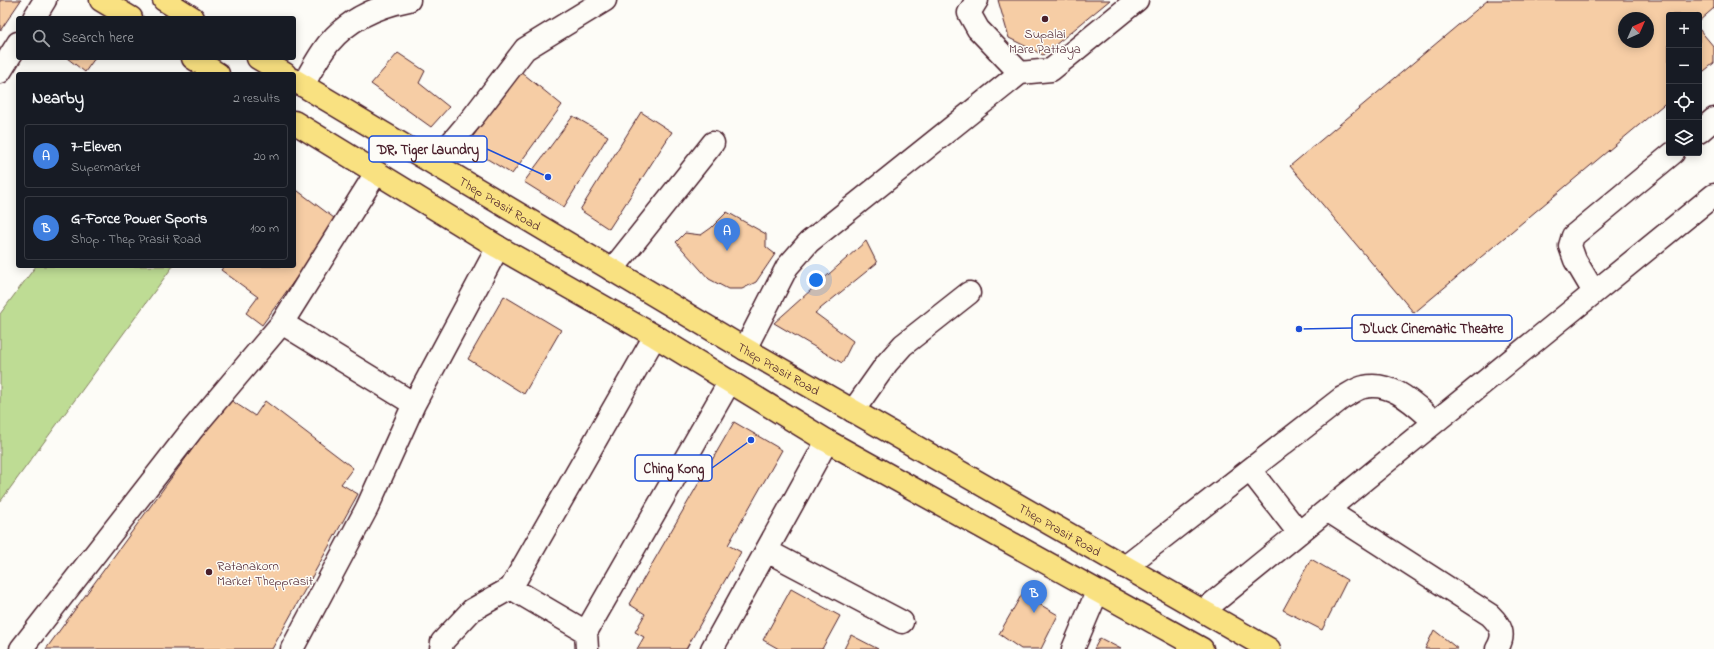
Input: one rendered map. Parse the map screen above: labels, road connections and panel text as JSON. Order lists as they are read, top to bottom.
{
  "streets": {
    "main road": ["Thep Prasit Road"]
  },
  "places": [
    "Supalai Mare Pattaya",
    "DR. Tiger Laundry",
    "D'Luck Cinematic Theatre",
    "Ching Kong",
    "Ratanakorn Market Thepprasit"
  ],
  "north": "top right",
  "page": {
    "map_buttons": ["+", "−"],
    "search": "Search here",
    "heading": ["Nearby", "2 results"],
    "list": [
      {
        "mark": "A",
        "name": "7-Eleven",
        "note": "Supermarket",
        "value": "20 m"
      },
      {
        "mark": "B",
        "name": "G-Force Power Sports",
        "note": "Shop · Thep Prasit Road",
        "value": "100 m"
      }
    ],
    "pins": ["A", "B"]
  }
}
